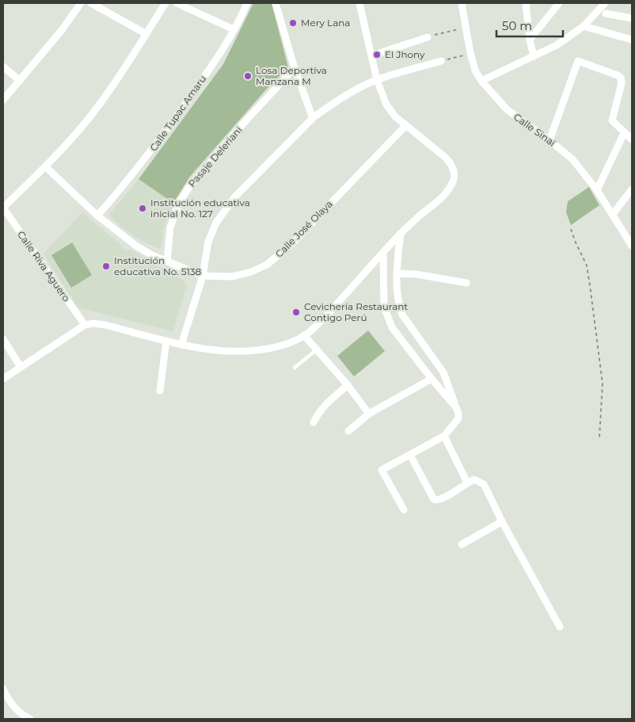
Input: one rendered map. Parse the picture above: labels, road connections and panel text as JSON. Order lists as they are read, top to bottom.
{
  "streets": {
    "street": [
      "Calle Tupac Amaru",
      "Calle Sinaí",
      "Pasaje Deleriani",
      "Calle José Olaya",
      "Calle Riva Aguero"
    ]
  },
  "crossings": [
    ["Calle Tupac Amaru", "Calle José Olaya"],
    ["Pasaje Deleriani", "Calle José Olaya"]
  ],
  "places": [
    "Mery Lana",
    "El Jhony",
    "Losa Deportiva Manzana M",
    "Institución educativa inicial No. 127",
    "Institución educativa No. 5138",
    "Cevichería Restaurant Contigo Perú"
  ],
  "scale_bar": "50 m"
}
